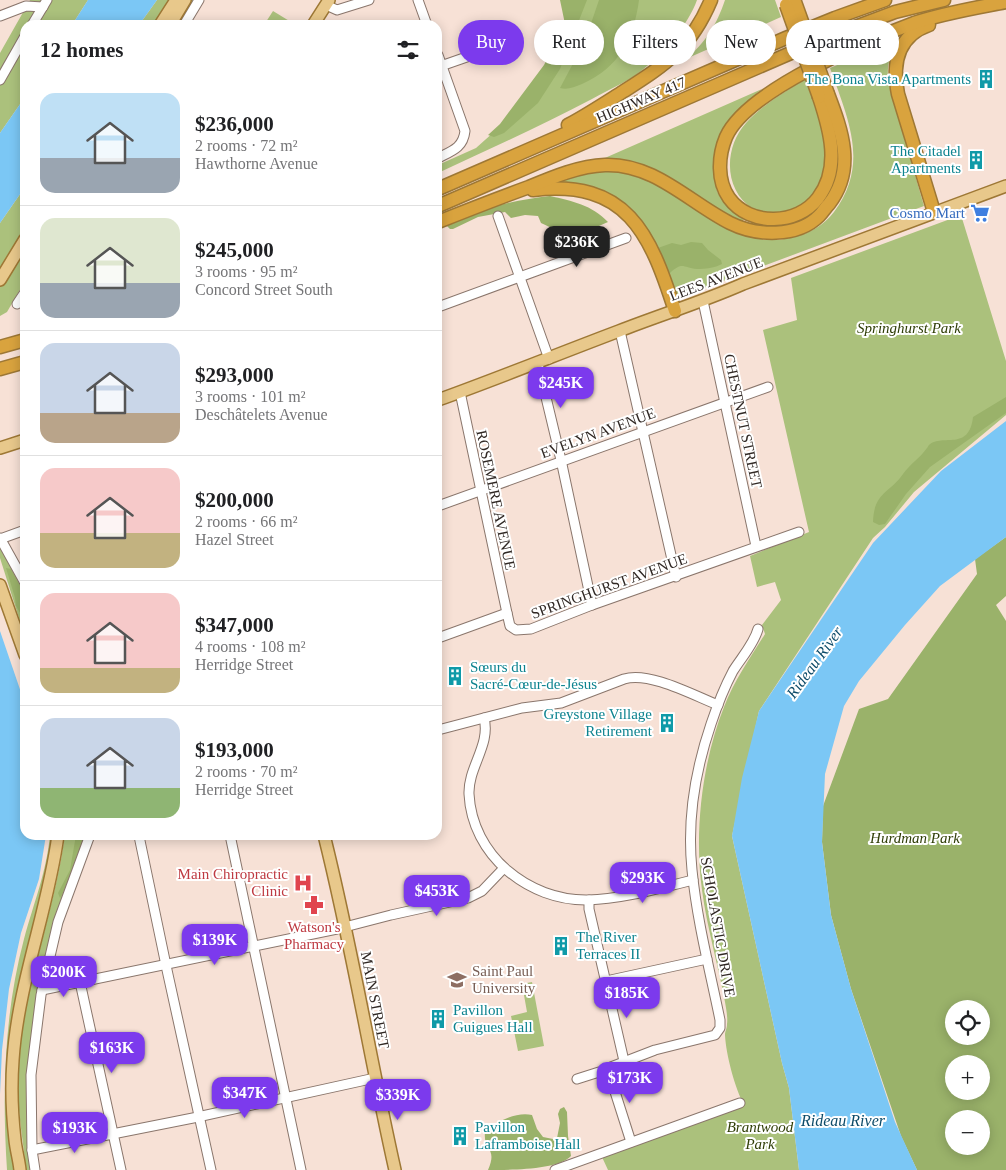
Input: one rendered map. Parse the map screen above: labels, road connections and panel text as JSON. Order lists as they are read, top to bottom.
{
  "streets": {
    "highway": ["HIGHWAY 417"],
    "main road": ["LEES AVENUE", "MAIN STREET"],
    "street": [
      "CHESTNUT STREET",
      "EVELYN AVENUE",
      "ROSEMERE AVENUE",
      "SPRINGHURST AVENUE",
      "SCHOLASTIC DRIVE"
    ]
  },
  "crossings": [
    ["LEES AVENUE", "CHESTNUT STREET"],
    ["LEES AVENUE", "ROSEMERE AVENUE"],
    ["CHESTNUT STREET", "EVELYN AVENUE"],
    ["CHESTNUT STREET", "SPRINGHURST AVENUE"],
    ["EVELYN AVENUE", "ROSEMERE AVENUE"],
    ["ROSEMERE AVENUE", "SPRINGHURST AVENUE"]
  ],
  "water": ["Rideau River"],
  "parks": ["Springhurst Park", "Hurdman Park", "Brantwood Park"],
  "places": {
    "building": [
      "The Bona Vista Apartments",
      "The Citadel Apartments",
      "Sœurs du Sacré-Cœur-de-Jésus",
      "Greystone Village Retirement",
      "The River Terraces II",
      "Pavillon Guigues Hall",
      "Pavillon Laframboise Hall"
    ],
    "supermarket": ["Cosmo Mart"],
    "hospital": ["Main Chiropractic Clinic"],
    "pharmacy": ["Watson's Pharmacy"],
    "school or university": ["Saint Paul University"]
  },
  "page": {
    "chip": [
      "Buy",
      "Rent",
      "Filters",
      "New",
      "Apartment"
    ],
    "heading": "12 homes",
    "list": [
      {
        "name": "$236,000",
        "note": "2 rooms · 72 m² · Hawthorne Avenue"
      },
      {
        "name": "$245,000",
        "note": "3 rooms · 95 m² · Concord Street South"
      },
      {
        "name": "$293,000",
        "note": "3 rooms · 101 m² · Deschâtelets Avenue"
      },
      {
        "name": "$200,000",
        "note": "2 rooms · 66 m² · Hazel Street"
      },
      {
        "name": "$347,000",
        "note": "4 rooms · 108 m² · Herridge Street"
      },
      {
        "name": "$193,000",
        "note": "2 rooms · 70 m² · Herridge Street"
      }
    ],
    "price": [
      "$236K",
      "$245K",
      "$293K",
      "$453K",
      "$139K",
      "$200K",
      "$185K",
      "$163K",
      "$173K",
      "$347K",
      "$339K",
      "$193K"
    ],
    "map_buttons": ["+", "−"]
  }
}
